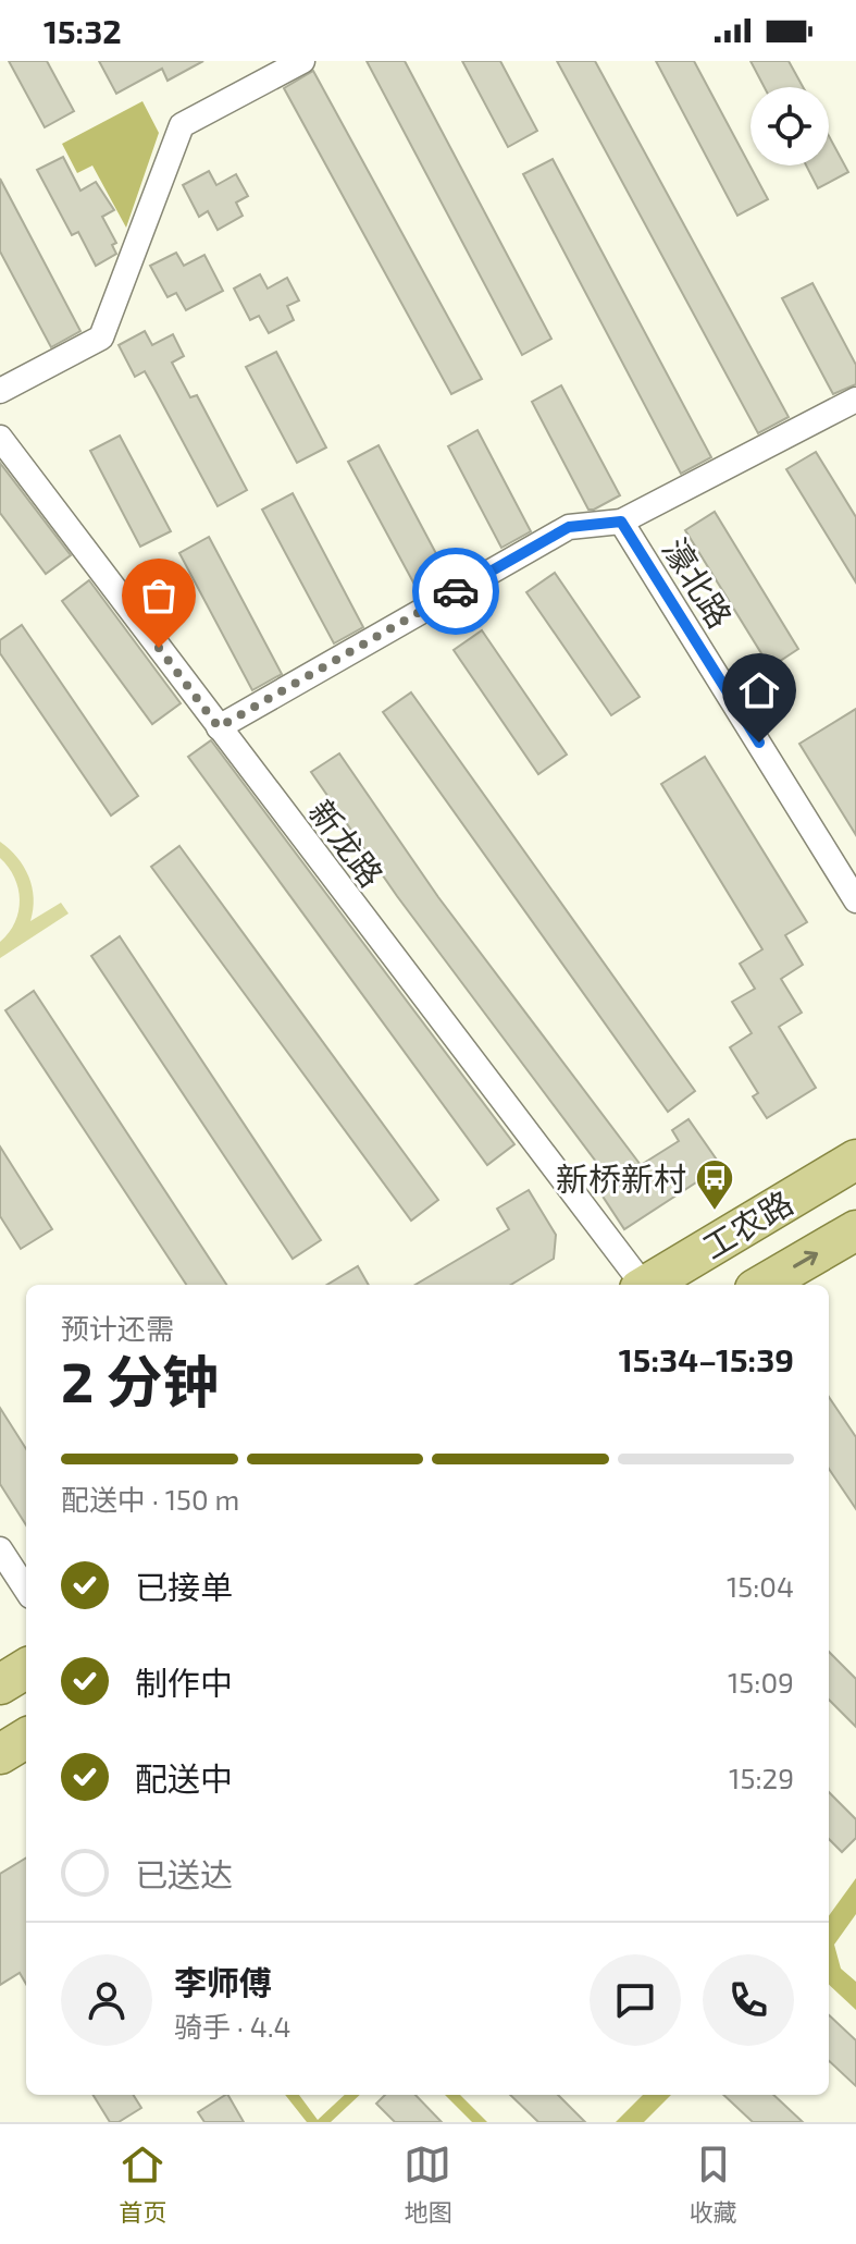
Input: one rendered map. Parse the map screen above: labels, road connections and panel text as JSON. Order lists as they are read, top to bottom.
{
  "streets": {
    "main road": ["工农路"],
    "street": ["濠北路", "新龙路"]
  },
  "places": {
    "bus stop": ["新桥新村"]
  },
  "page": {
    "status": "15:32",
    "heading": ["2 分钟", "预计还需", "15:34–15:39"],
    "panel": ["李师傅", "骑手 · 4.4"],
    "bar": "配送中 · 150 m",
    "list": [
      ["已接单", "15:04"],
      ["制作中", "15:09"],
      ["配送中", "15:29"],
      "已送达"
    ],
    "tabs": ["首页", "地图", "收藏"]
  }
}
